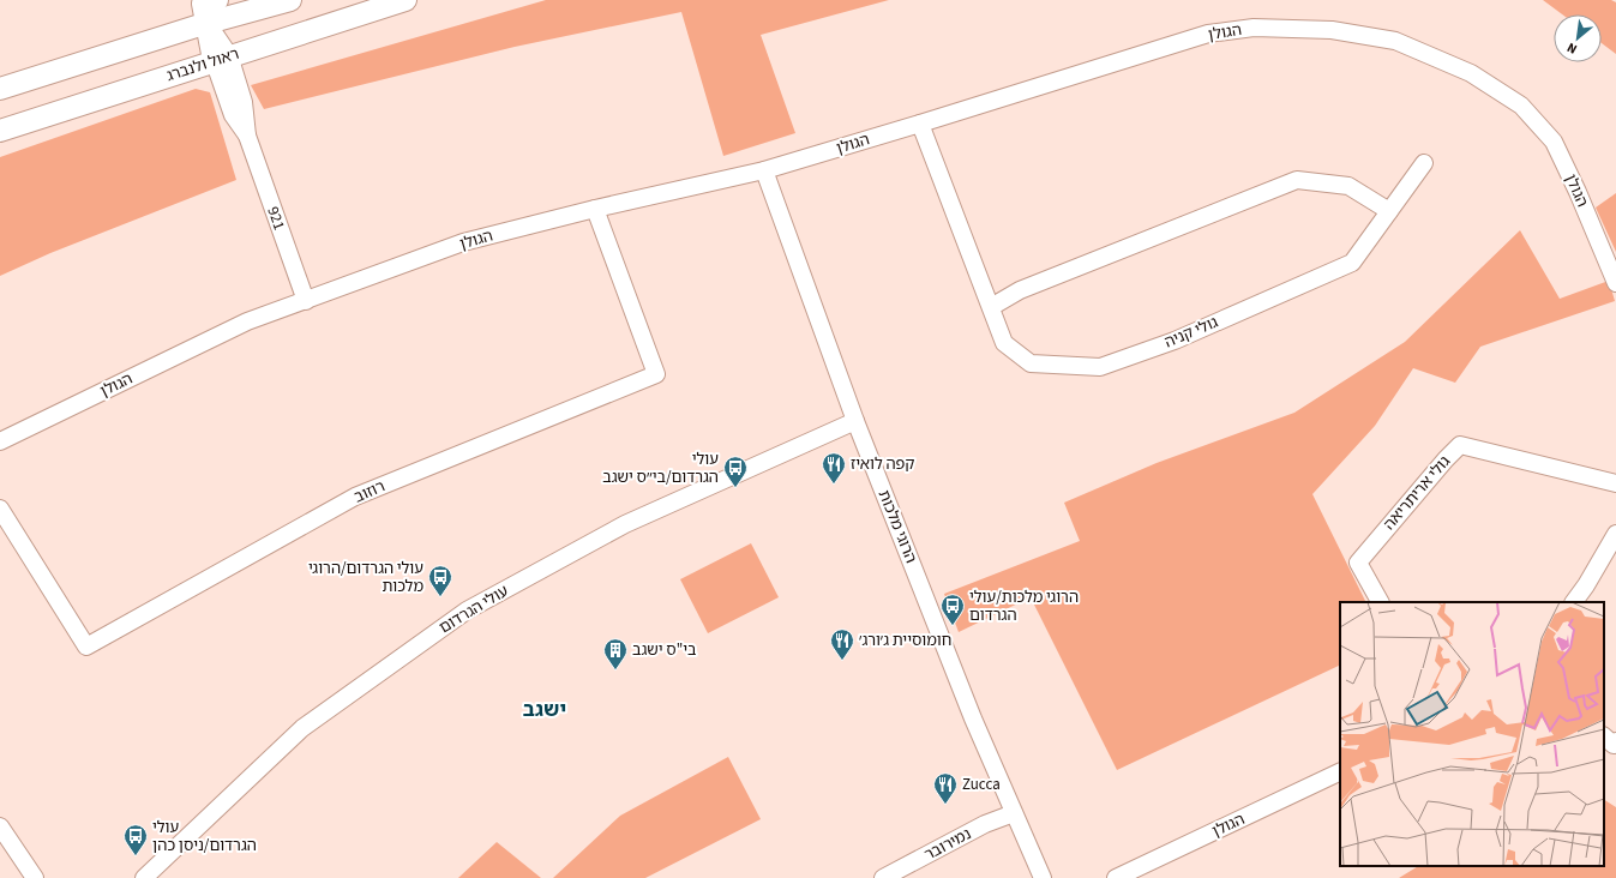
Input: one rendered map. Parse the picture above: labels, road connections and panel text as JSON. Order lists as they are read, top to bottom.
{
  "streets": {
    "street": [
      "הגולן",
      "ראול ולנברג",
      "921",
      "גולי קניה",
      "רוזוב",
      "גולי אריתריאה",
      "הרוגי מלכות",
      "עולי הגרדום",
      "נמירובר"
    ]
  },
  "crossings": [
    ["הגולן", "921"],
    ["הגולן", "גולי קניה"],
    ["הגולן", "רוזוב"],
    ["הגולן", "הרוגי מלכות"],
    ["ראול ולנברג", "921"],
    ["הרוגי מלכות", "עולי הגרדום"],
    ["הרוגי מלכות", "נמירובר"]
  ],
  "districts": ["ישגב"],
  "places": {
    "restaurant": ["קפה לואיז", "חומוסיית ג׳ורג׳", "Zucca"],
    "bus stop": [
      "עולי הגרדום/בי״ס ישגב",
      "עולי הגרדום/הרוגי מלכות",
      "הרוגי מלכות/עולי הגרדום",
      "עולי הגרדום/ניסן כהן"
    ],
    "building": ["בי\"ס ישגב"]
  },
  "north": "bottom left"
}
